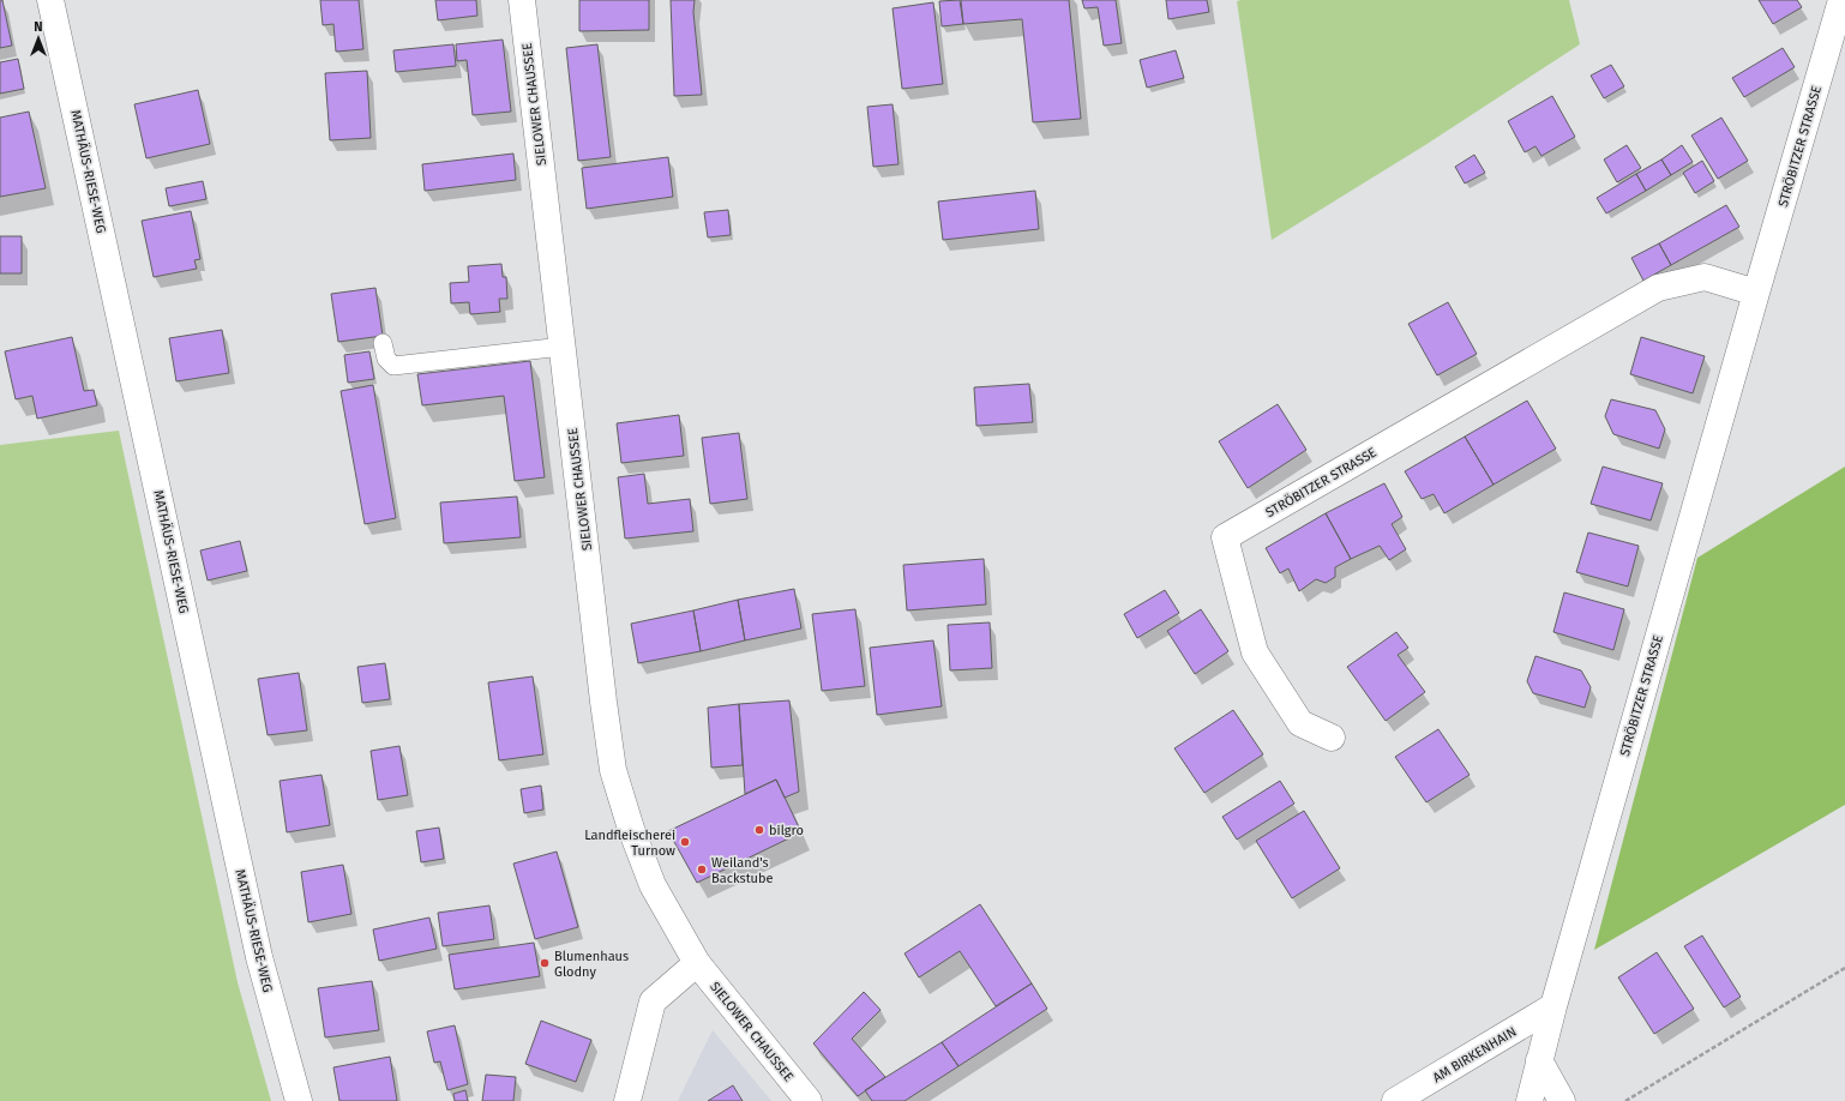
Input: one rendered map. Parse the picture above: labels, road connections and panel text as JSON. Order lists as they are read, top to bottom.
{
  "streets": {
    "street": [
      "SIELOWER CHAUSSEE",
      "STRÖBITZER STRASSE",
      "MATHÄUS-RIESE-WEG",
      "AM BIRKENHAIN"
    ]
  },
  "crossings": [
    ["STRÖBITZER STRASSE", "AM BIRKENHAIN"]
  ],
  "places": [
    "bilgro",
    "Landfleischerei Turnow",
    "Weiland's Backstube",
    "Blumenhaus Glodny"
  ],
  "north": "top"
}
